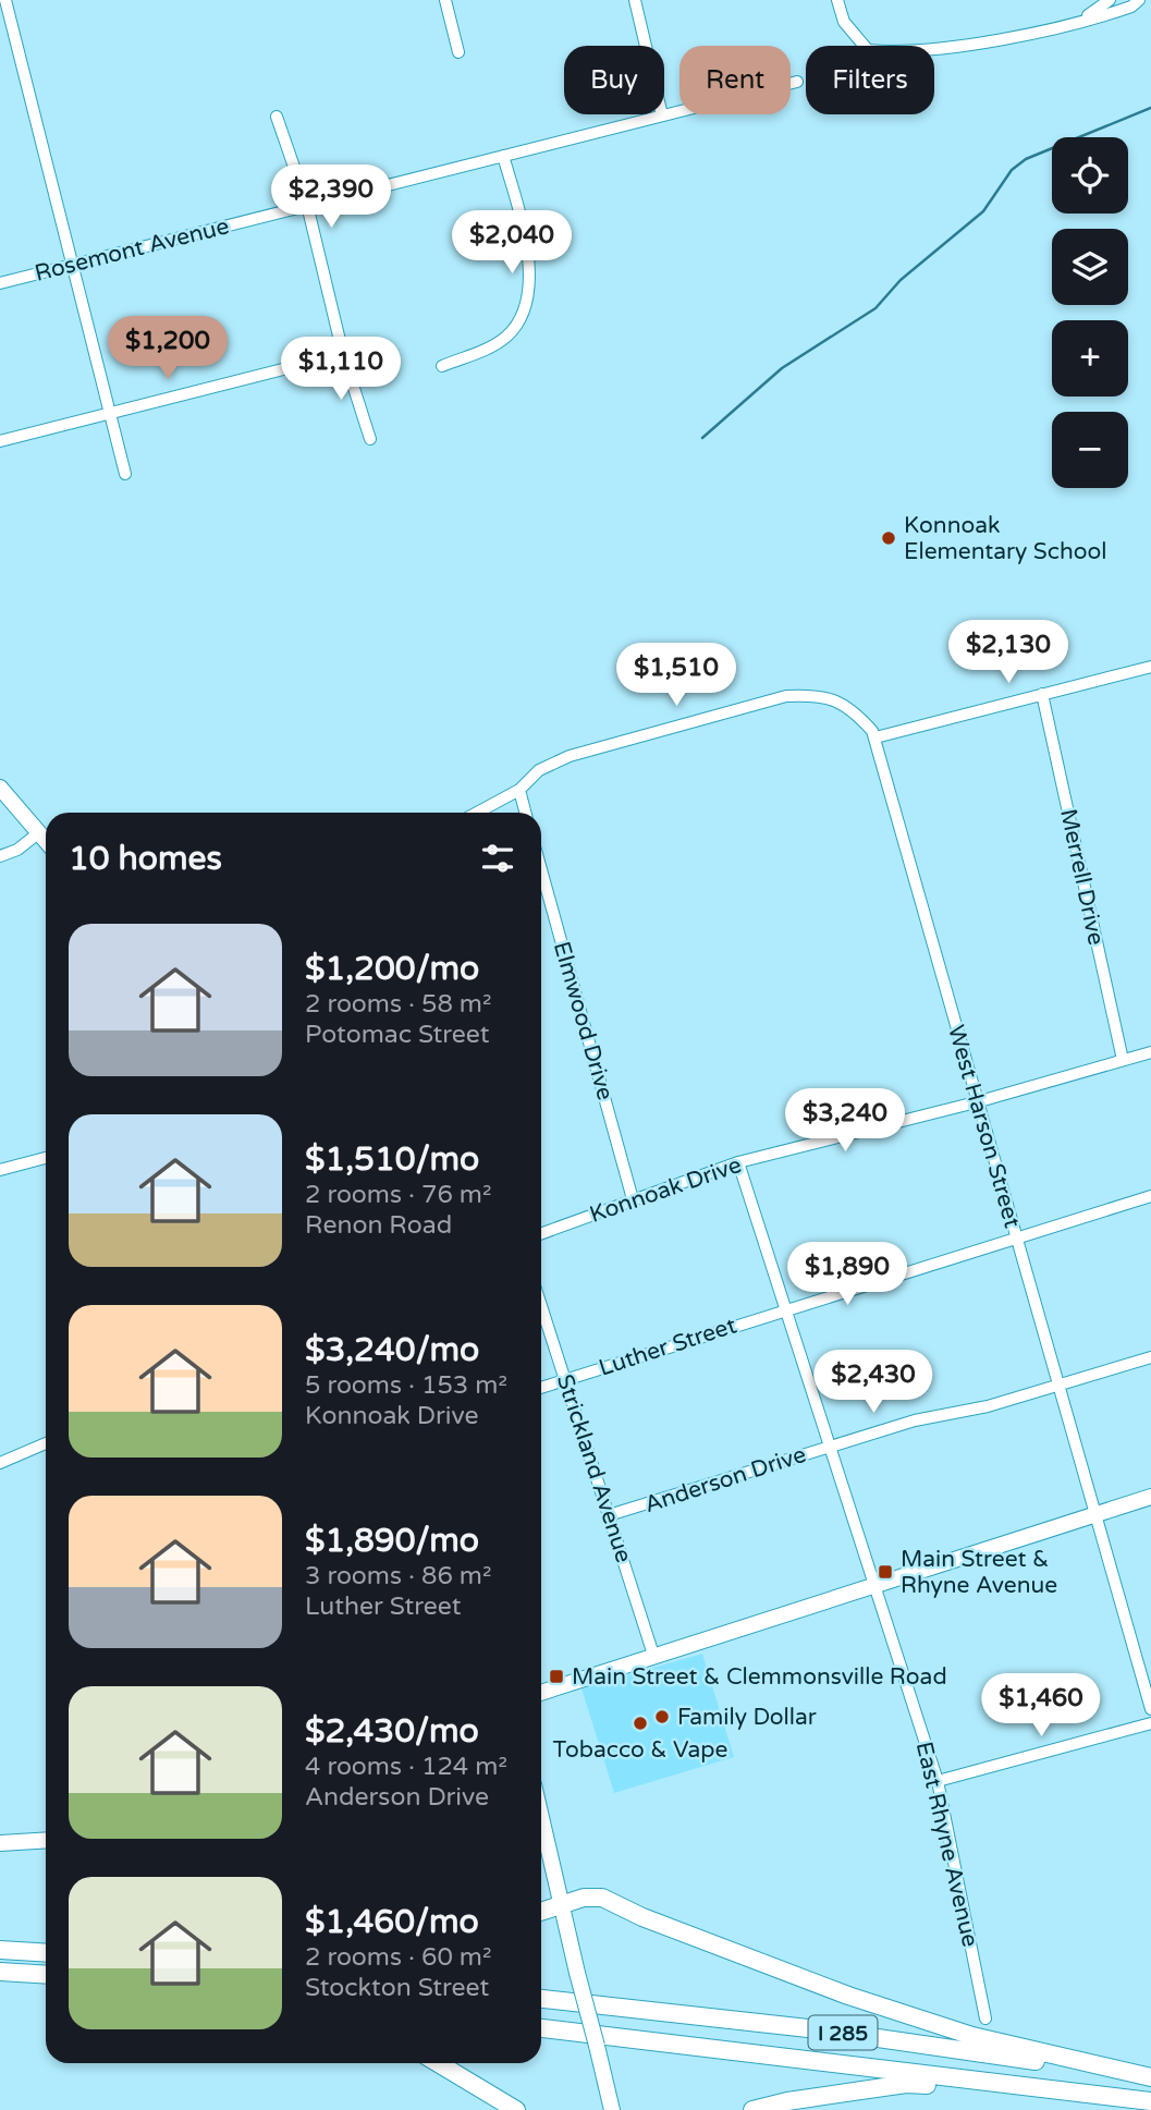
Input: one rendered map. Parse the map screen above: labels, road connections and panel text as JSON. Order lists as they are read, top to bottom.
{
  "streets": {
    "highway": ["I 285"],
    "street": [
      "Rosemont Avenue",
      "Merrell Drive",
      "Elmwood Drive",
      "West Harson Street",
      "Konnoak Drive",
      "Luther Street",
      "Strickland Avenue",
      "Anderson Drive",
      "East Rhyne Avenue"
    ]
  },
  "crossings": [
    ["Merrell Drive", "Konnoak Drive"],
    ["Elmwood Drive", "Konnoak Drive"],
    ["West Harson Street", "Konnoak Drive"],
    ["West Harson Street", "Luther Street"],
    ["West Harson Street", "Anderson Drive"],
    ["Konnoak Drive", "East Rhyne Avenue"],
    ["Luther Street", "Strickland Avenue"],
    ["Luther Street", "East Rhyne Avenue"],
    ["Strickland Avenue", "Anderson Drive"],
    ["Anderson Drive", "East Rhyne Avenue"]
  ],
  "places": {
    "other": ["Konnoak Elementary School", "Family Dollar", "Tobacco & Vape"],
    "transit": ["Main Street & Rhyne Avenue", "Main Street & Clemmonsville Road"]
  },
  "page": {
    "chip": ["Buy", "Rent", "Filters"],
    "map_buttons": ["+", "−"],
    "price": [
      "$2,390",
      "$2,040",
      "$1,200",
      "$1,110",
      "$2,130",
      "$1,510",
      "$3,240",
      "$1,890",
      "$2,430",
      "$1,460"
    ],
    "heading": "10 homes",
    "list": [
      {
        "name": "$1,200/mo",
        "note": "2 rooms · 58 m² · Potomac Street"
      },
      {
        "name": "$1,510/mo",
        "note": "2 rooms · 76 m² · Renon Road"
      },
      {
        "name": "$3,240/mo",
        "note": "5 rooms · 153 m² · Konnoak Drive"
      },
      {
        "name": "$1,890/mo",
        "note": "3 rooms · 86 m² · Luther Street"
      },
      {
        "name": "$2,430/mo",
        "note": "4 rooms · 124 m² · Anderson Drive"
      },
      {
        "name": "$1,460/mo",
        "note": "2 rooms · 60 m² · Stockton Street"
      }
    ]
  }
}
